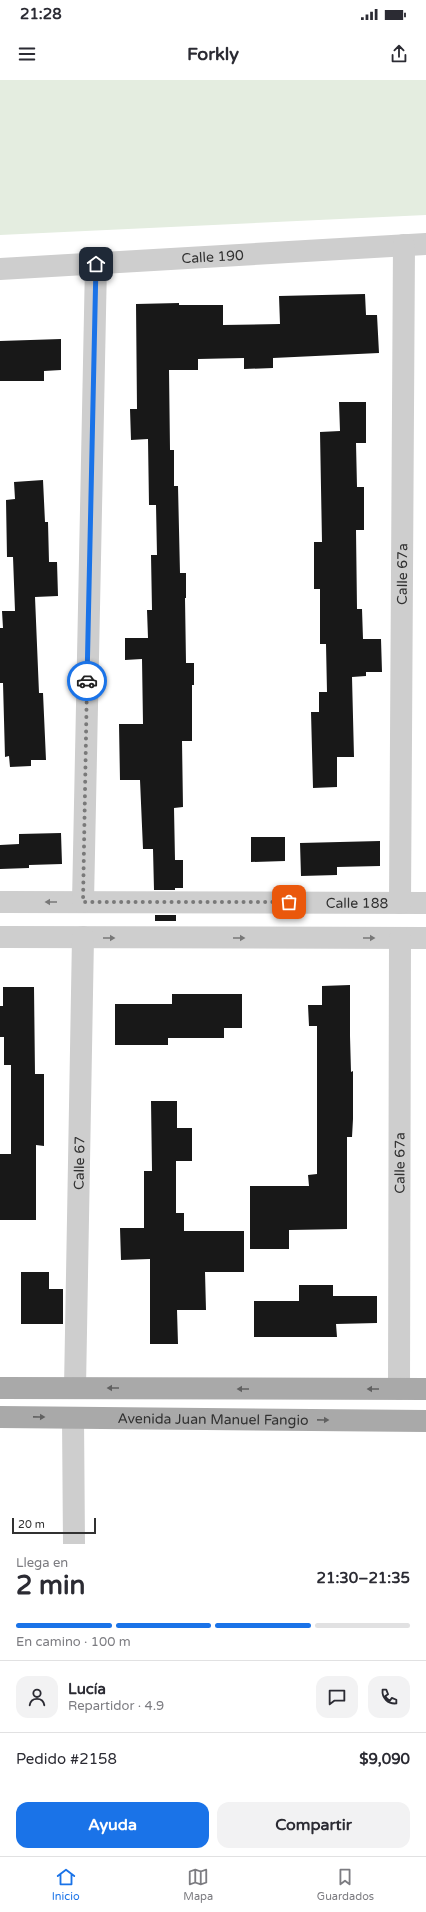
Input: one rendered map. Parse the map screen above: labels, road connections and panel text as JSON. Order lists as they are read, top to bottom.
{
  "streets": {
    "main road": ["Avenida Juan Manuel Fangio"],
    "street": [
      "Calle 190",
      "Calle 67a",
      "Calle 188",
      "Calle 67"
    ]
  },
  "crossings": [
    ["Calle 190", "Calle 67a"],
    ["Calle 67a", "Calle 188"],
    ["Calle 67a", "Avenida Juan Manuel Fangio"],
    ["Calle 67", "Avenida Juan Manuel Fangio"]
  ],
  "scale_bar": "20 m",
  "page": {
    "status": "21:28",
    "header": "Forkly",
    "scale": "20 m",
    "heading": ["2 min", "Llega en", "21:30–21:35"],
    "panel": [
      "Lucía",
      "Repartidor · 4.9",
      "Pedido #2158",
      "$9,090"
    ],
    "bar": "En camino · 100 m",
    "buttons": ["Ayuda", "Compartir"],
    "tabs": ["Inicio", "Mapa", "Guardados"]
  }
}
